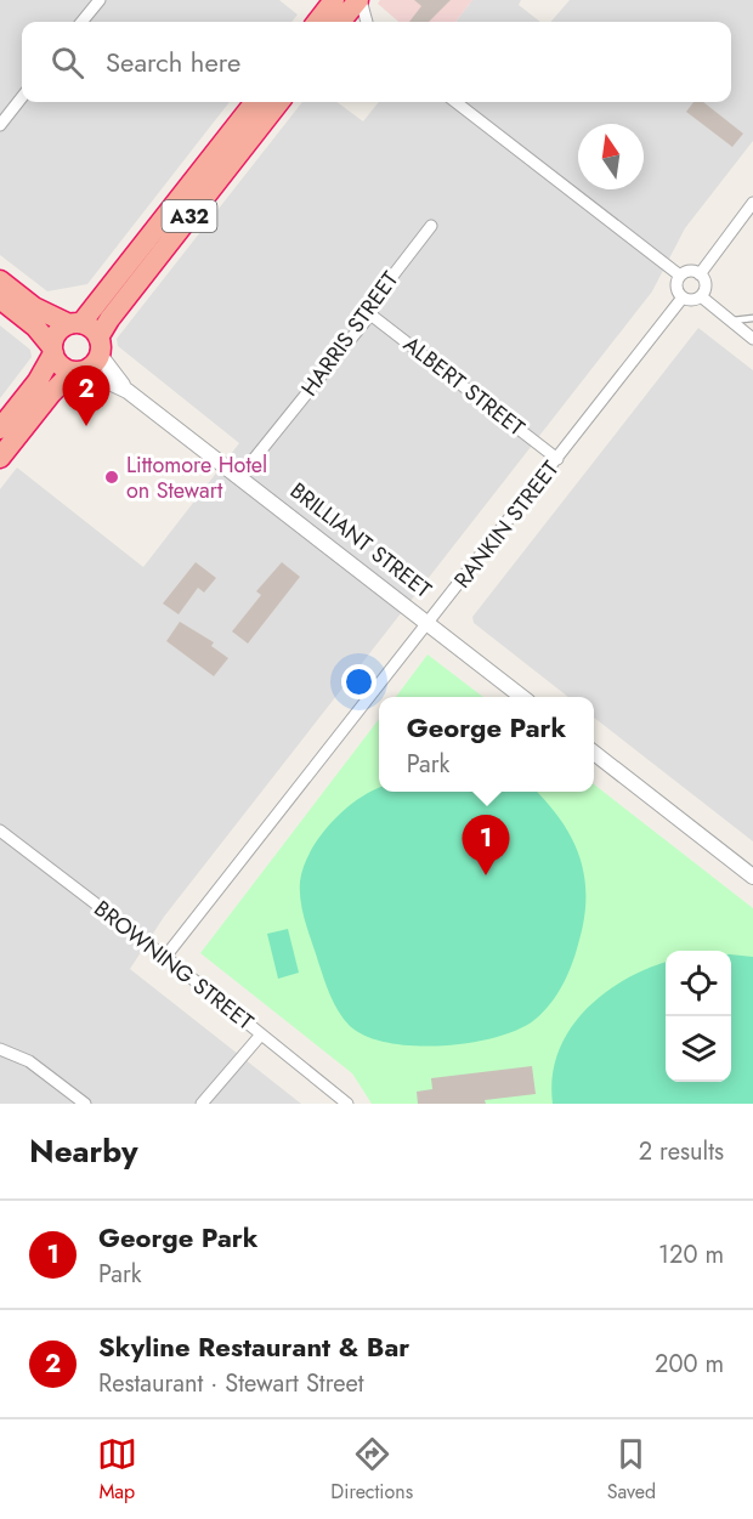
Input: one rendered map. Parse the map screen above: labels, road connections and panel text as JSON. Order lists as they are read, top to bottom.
{
  "streets": {
    "highway": ["A32"],
    "street": [
      "HARRIS STREET",
      "ALBERT STREET",
      "RANKIN STREET",
      "BRILLIANT STREET",
      "BROWNING STREET"
    ]
  },
  "crossings": [
    ["A32", "BRILLIANT STREET"],
    ["HARRIS STREET", "ALBERT STREET"],
    ["HARRIS STREET", "BRILLIANT STREET"],
    ["ALBERT STREET", "RANKIN STREET"],
    ["RANKIN STREET", "BRILLIANT STREET"],
    ["RANKIN STREET", "BROWNING STREET"]
  ],
  "places": ["Littomore Hotel on Stewart"],
  "north": "top",
  "page": {
    "search": "Search here",
    "pins": ["2", "1"],
    "popup": ["George Park", "Park"],
    "heading": ["Nearby", "2 results"],
    "list": [
      {
        "mark": "1",
        "name": "George Park",
        "note": "Park",
        "value": "120 m"
      },
      {
        "mark": "2",
        "name": "Skyline Restaurant & Bar",
        "note": "Restaurant · Stewart Street",
        "value": "200 m"
      }
    ],
    "nav": ["Map", "Directions", "Saved"]
  }
}
